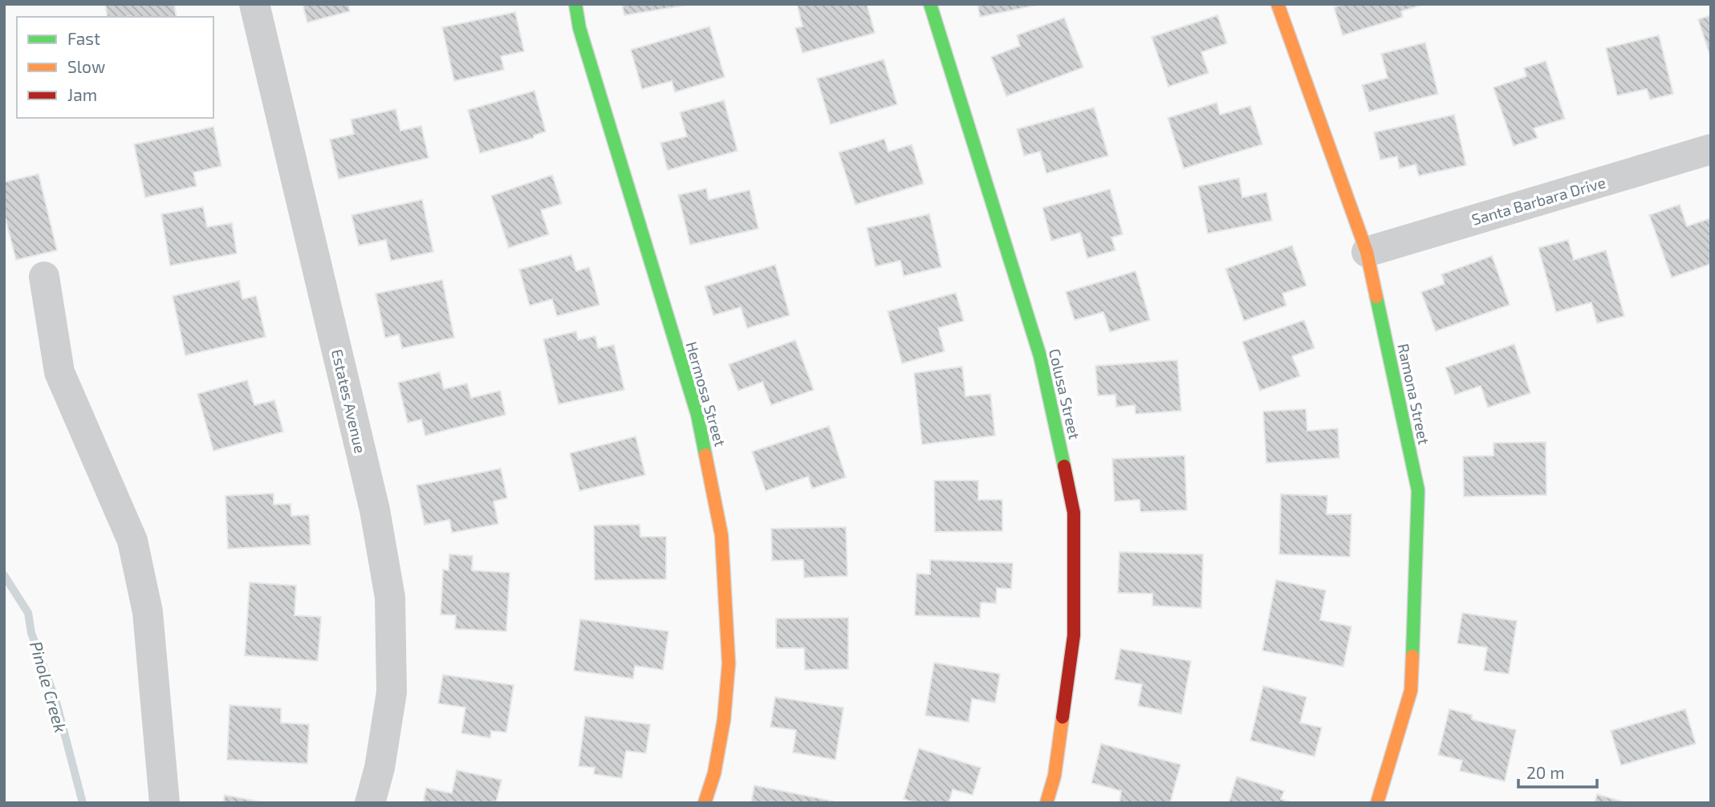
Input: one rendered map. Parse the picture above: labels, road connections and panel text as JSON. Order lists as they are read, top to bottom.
{
  "streets": {
    "street": [
      "Santa Barbara Drive",
      "Hermosa Street",
      "Colusa Street",
      "Ramona Street",
      "Estates Avenue"
    ]
  },
  "crossings": [
    ["Santa Barbara Drive", "Ramona Street"]
  ],
  "water": ["Pinole Creek"],
  "legend": ["Fast", "Slow", "Jam"],
  "scale_bar": "20 m"
}
